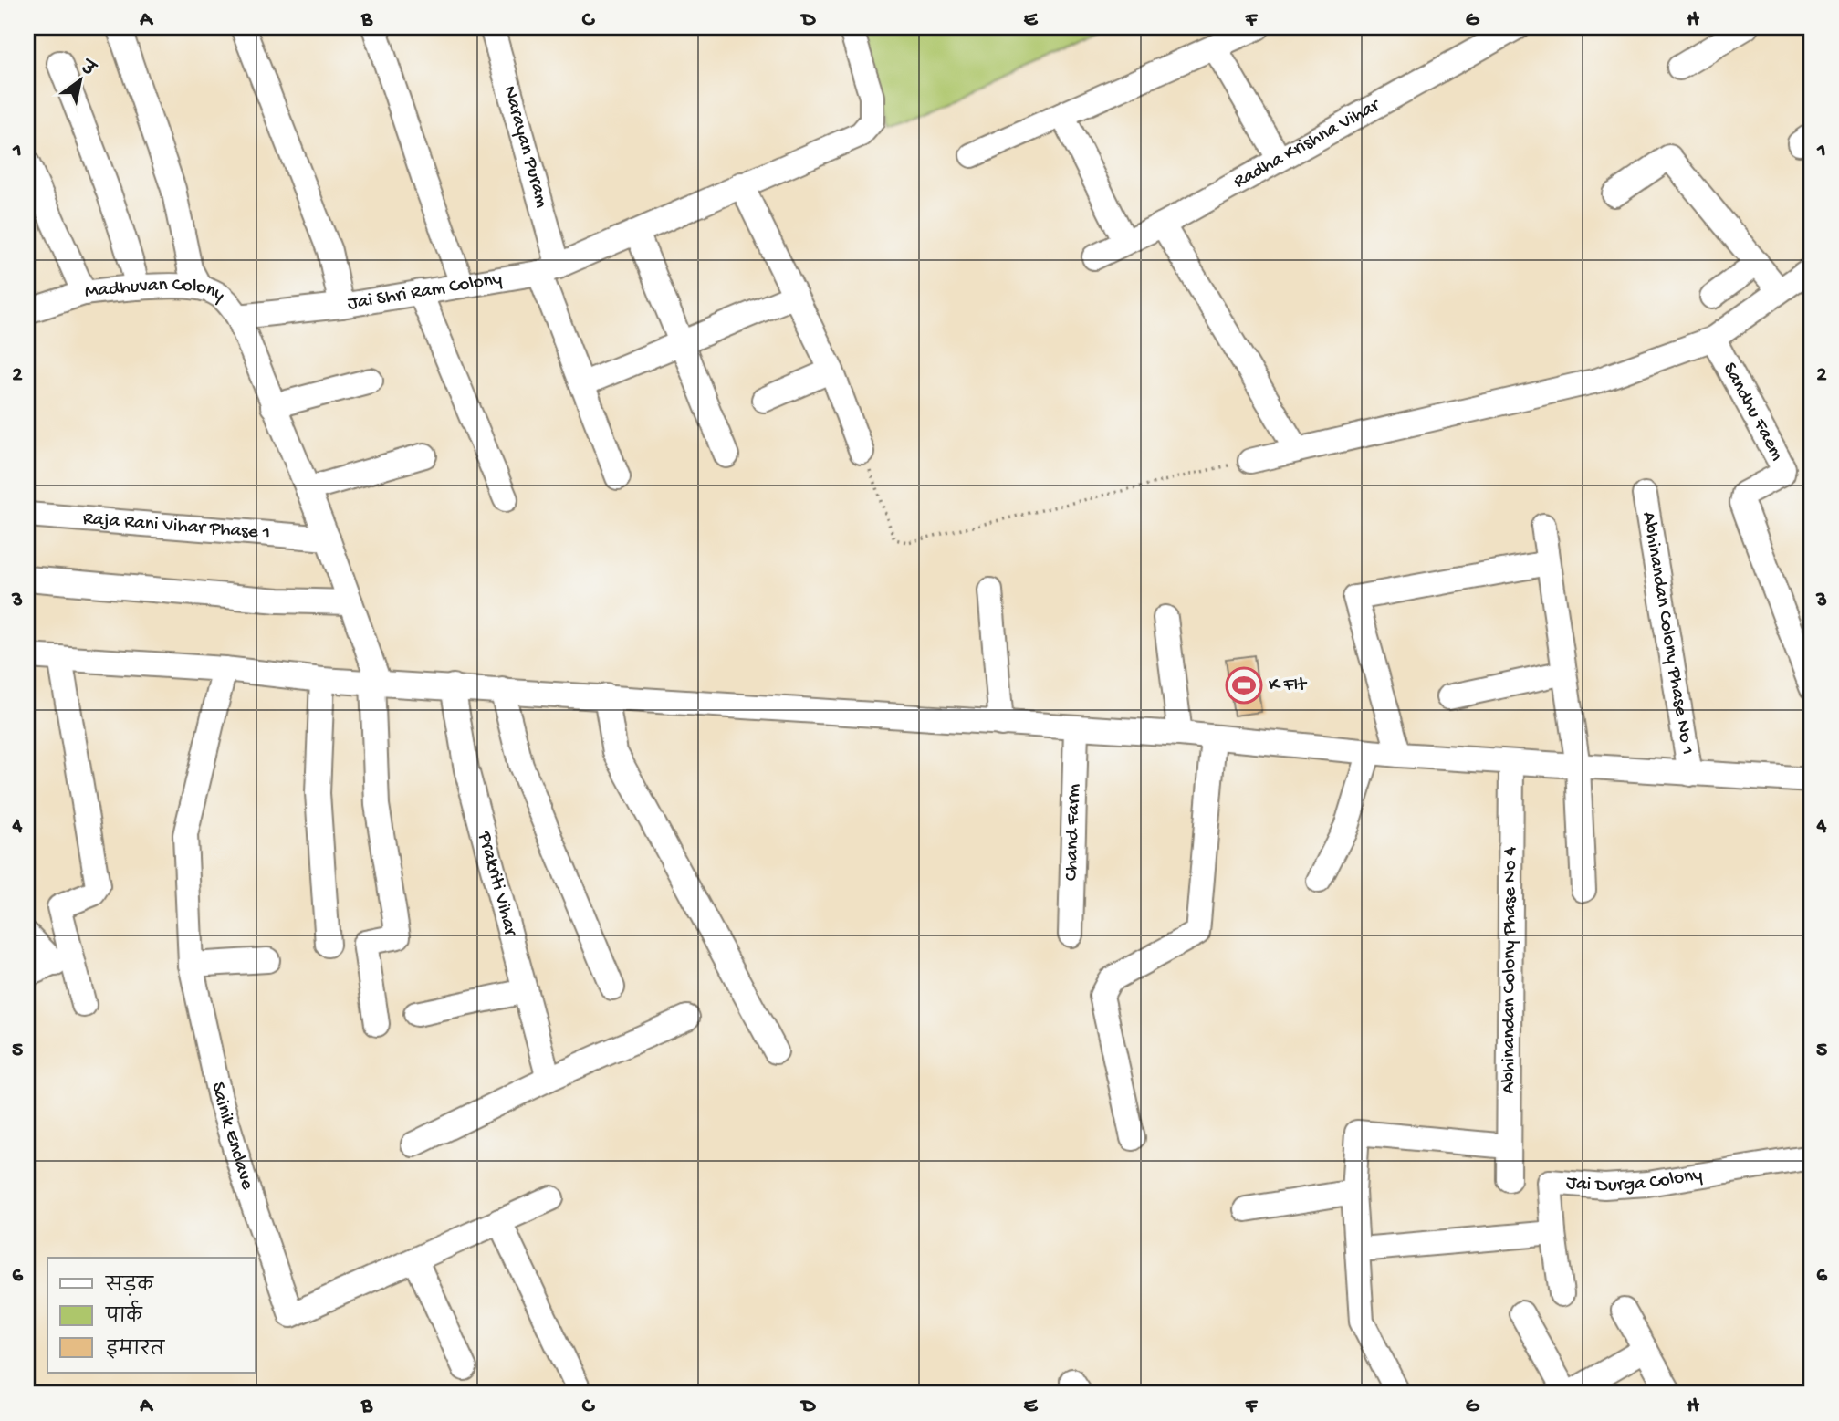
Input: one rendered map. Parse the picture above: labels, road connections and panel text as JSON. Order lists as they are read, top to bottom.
{
  "streets": {
    "street": [
      "Radha Krishna Vihar",
      "Narayan Puram",
      "Jai Shri Ram Colony",
      "Madhuvan Colony",
      "Sandhu Faem",
      "Raja Rani Vihar Phase 1",
      "Abhinandan Colony Phase No 1",
      "Chand Farm",
      "Prakriti Vihar",
      "Abhinandan Colony Phase No 4",
      "Sainik Enclave",
      "Jai Durga Colony"
    ]
  },
  "crossings": [
    ["Narayan Puram", "Jai Shri Ram Colony"],
    ["Jai Shri Ram Colony", "Madhuvan Colony"]
  ],
  "places": {
    "sports": ["K FIt"]
  },
  "legend": ["सड़क", "पार्क", "इमारत"],
  "north": "top right",
  "grid": {
    "columns": [
      "A",
      "B",
      "C",
      "D",
      "E",
      "F",
      "G",
      "H"
    ],
    "rows": [
      "1",
      "2",
      "3",
      "4",
      "5",
      "6"
    ]
  }
}
